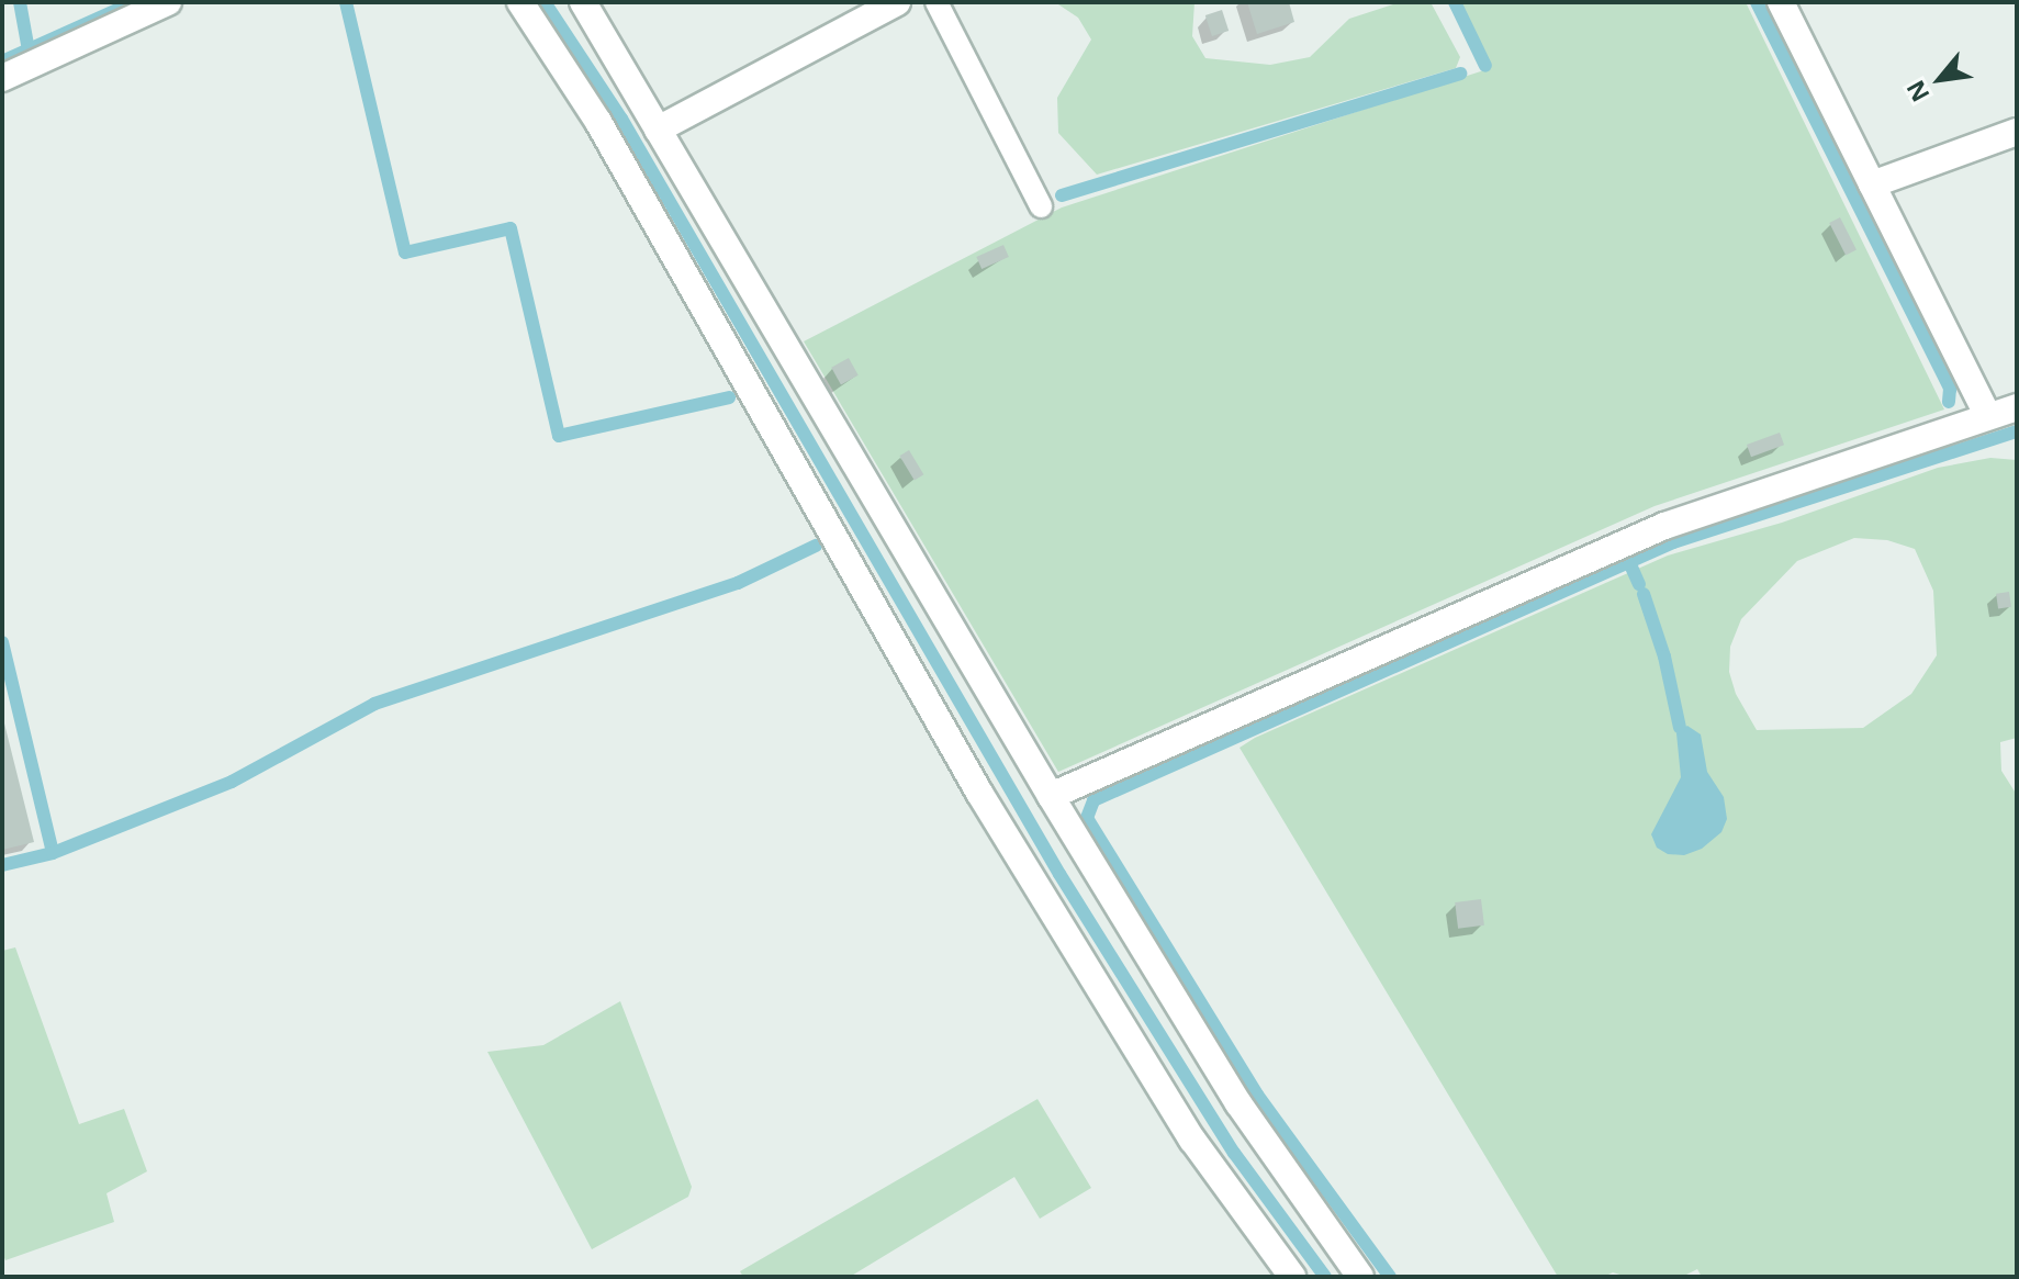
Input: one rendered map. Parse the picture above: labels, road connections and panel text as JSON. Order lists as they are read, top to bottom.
{
  "north": "bottom left"
}
